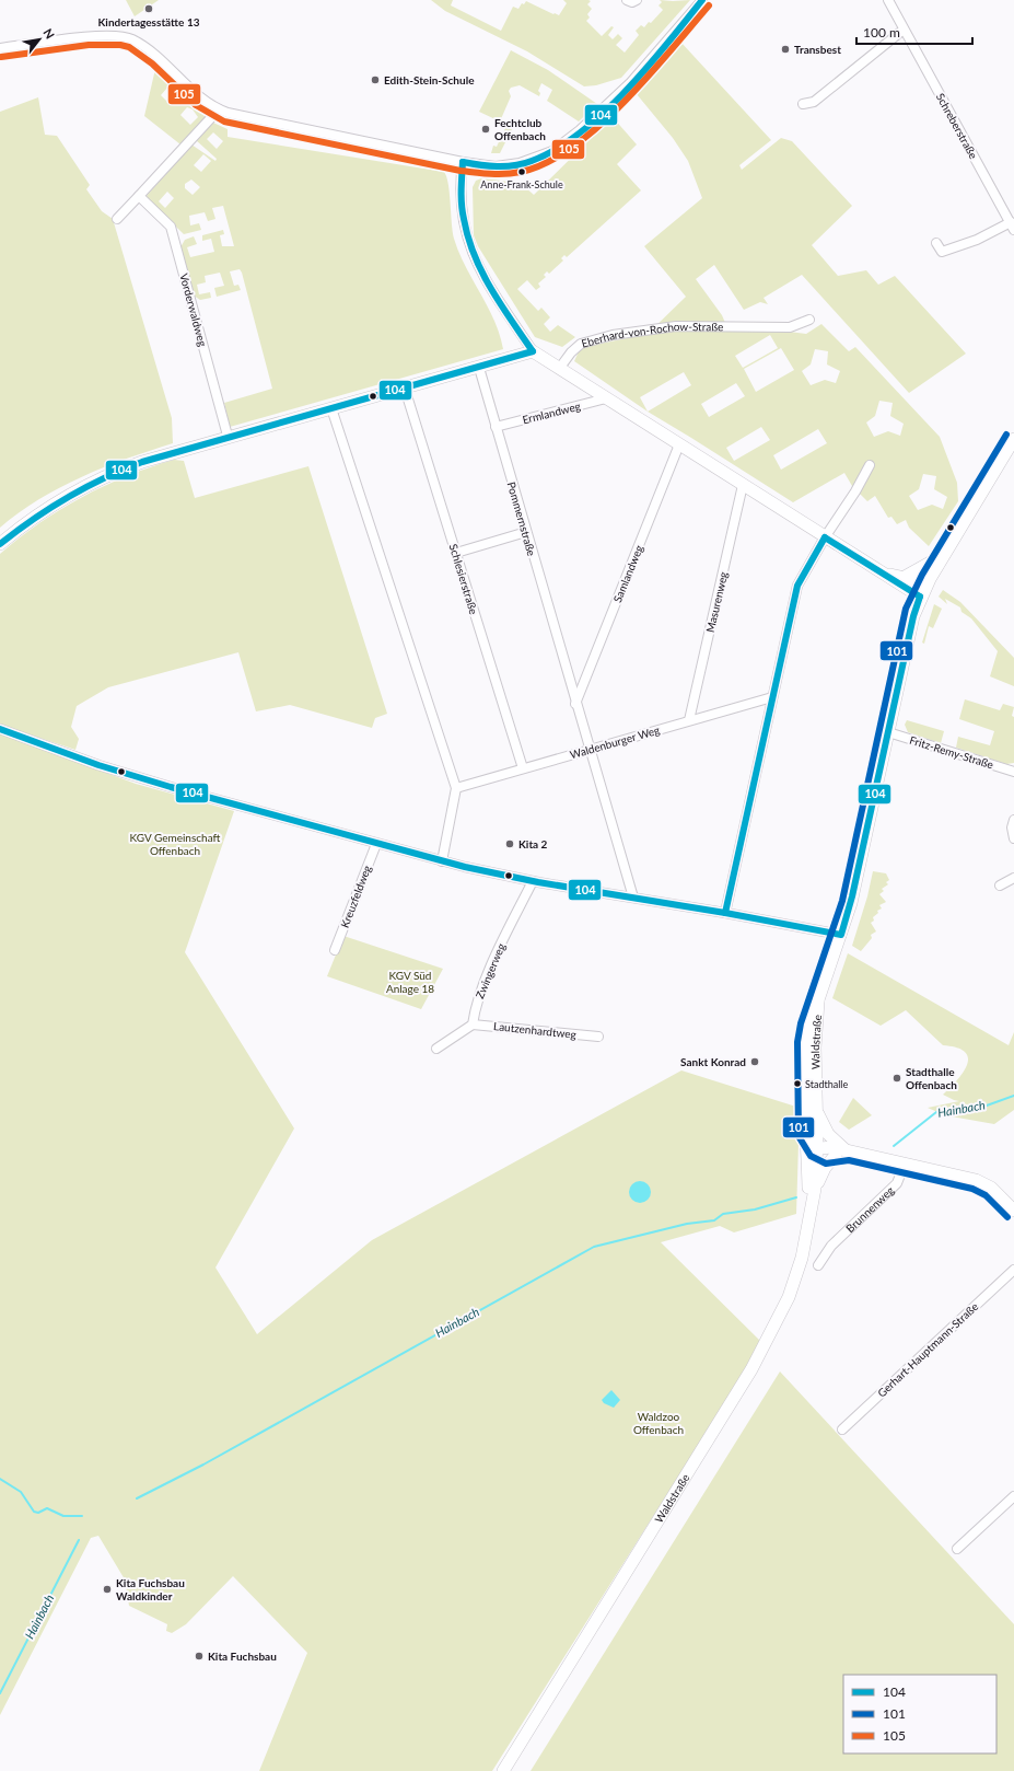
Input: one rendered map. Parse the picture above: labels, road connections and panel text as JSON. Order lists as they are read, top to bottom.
{
  "streets": {
    "main road": ["Waldstraße"],
    "street": [
      "Schreberstraße",
      "Vorderwaldweg",
      "Eberhard-von-Rochow-Straße",
      "Ermlandweg",
      "Pommernstraße",
      "Samlandweg",
      "Schlesierstraße",
      "Masurenweg",
      "Waldenburger Weg",
      "Fritz-Remy-Straße",
      "Kreuzfeldweg",
      "Zwingerweg",
      "Lautzenhardtweg",
      "Brunnenweg",
      "Gerhart-Hauptmann-Straße"
    ]
  },
  "crossings": [
    ["Ermlandweg", "Pommernstraße"],
    ["Pommernstraße", "Samlandweg"],
    ["Pommernstraße", "Waldenburger Weg"],
    ["Schlesierstraße", "Waldenburger Weg"],
    ["Masurenweg", "Waldenburger Weg"],
    ["Fritz-Remy-Straße", "Waldstraße"],
    ["Zwingerweg", "Lautzenhardtweg"]
  ],
  "water": ["Hainbach"],
  "parks": ["KGV Gemeinschaft Offenbach", "KGV Süd Anlage 18", "Waldzoo Offenbach"],
  "places": [
    "Kindertagesstätte 13",
    "Transbest",
    "Edith-Stein-Schule",
    "Fechtclub Offenbach",
    "Anne-Frank-Schule",
    "Kita 2",
    "Sankt Konrad",
    "Stadthalle Offenbach",
    "Stadthalle",
    "Kita Fuchsbau Waldkinder",
    "Kita Fuchsbau"
  ],
  "lines": ["transit line 104", "transit line 105", "transit line 101"],
  "legend": ["104", "101", "105"],
  "scale_bar": "100 m",
  "north": "top right"
}
